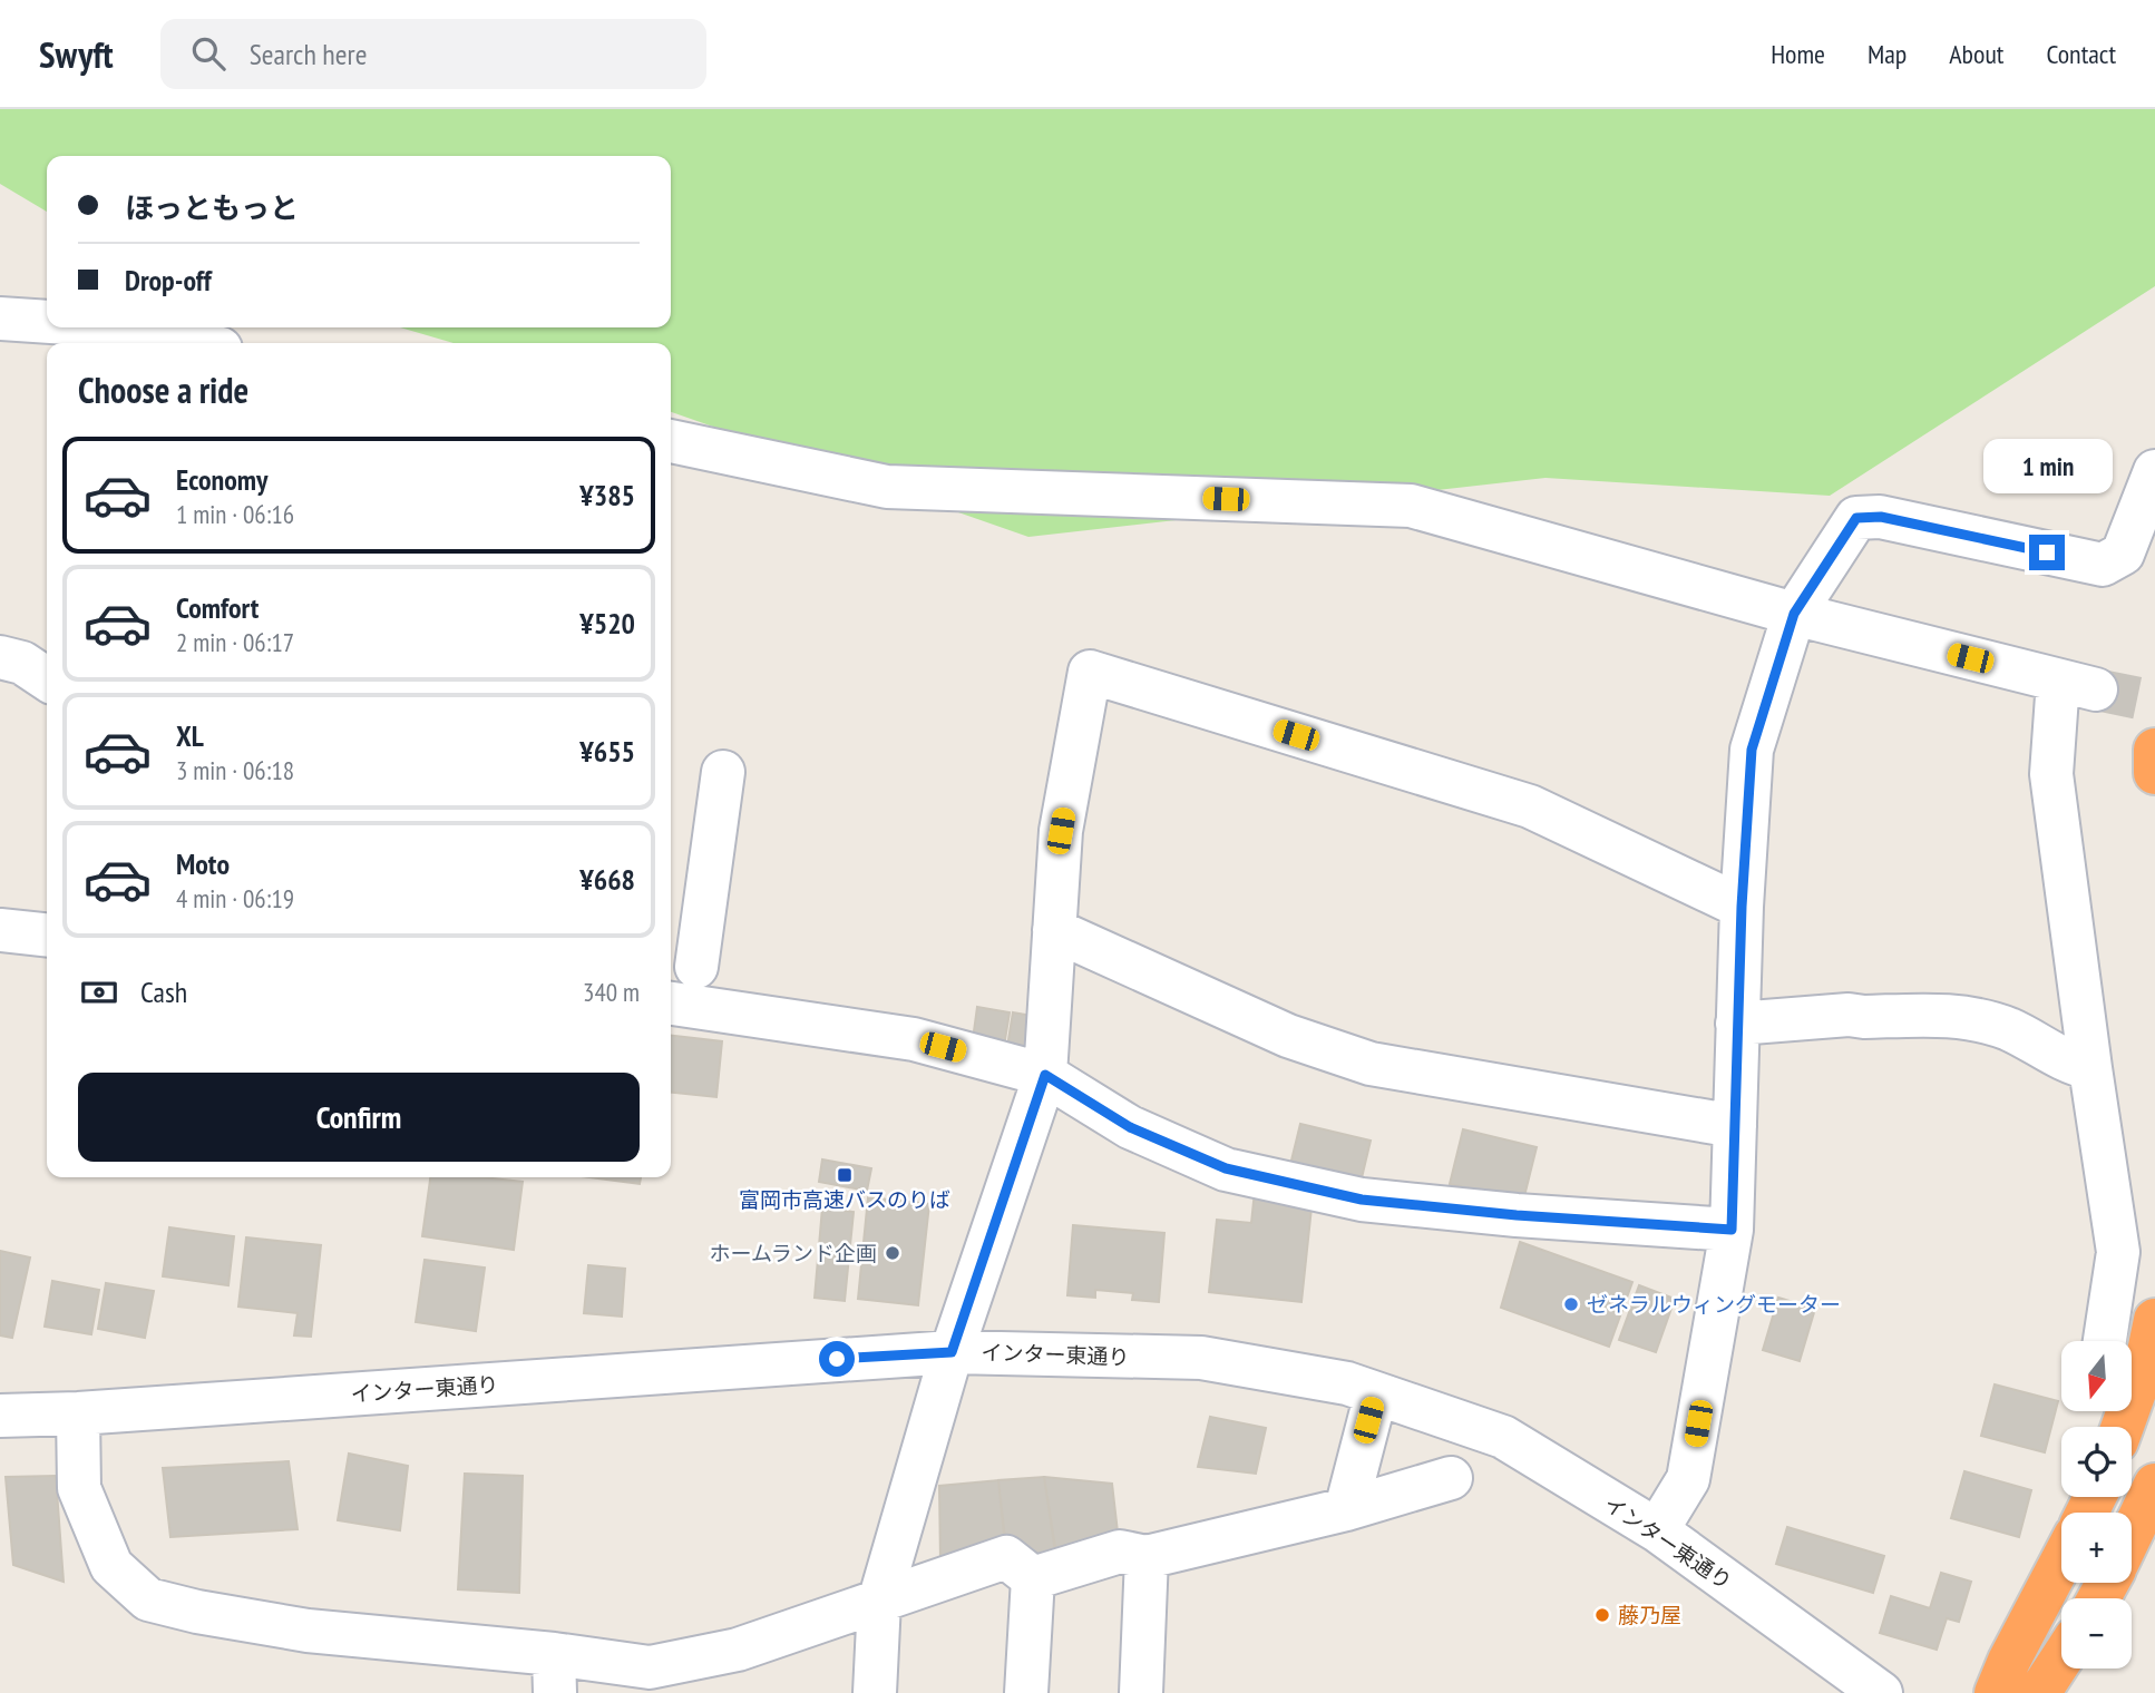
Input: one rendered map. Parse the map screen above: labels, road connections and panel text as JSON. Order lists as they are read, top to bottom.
{
  "streets": {
    "street": ["インター東通り"]
  },
  "places": {
    "transit": ["富岡市高速バスのりば"],
    "other": ["ホームランド企画", "ゼネラルウィングモーター", "藤乃屋"]
  },
  "north": "bottom",
  "page": {
    "header": "Swyft",
    "search": "Search here",
    "nav": [
      "Home",
      "Map",
      "About",
      "Contact"
    ],
    "banner": ["ほっともっと", "Drop-off"],
    "heading": "Choose a ride",
    "list": [
      {
        "name": "Economy",
        "note": "1 min · 06:16",
        "value": "¥385"
      },
      {
        "name": "Comfort",
        "note": "2 min · 06:17",
        "value": "¥520"
      },
      {
        "name": "XL",
        "note": "3 min · 06:18",
        "value": "¥655"
      },
      {
        "name": "Moto",
        "note": "4 min · 06:19",
        "value": "¥668"
      }
    ],
    "bubble": "1 min",
    "pay": ["Cash", "340 m"],
    "buttons": "Confirm",
    "map_buttons": ["+", "−"]
  }
}
